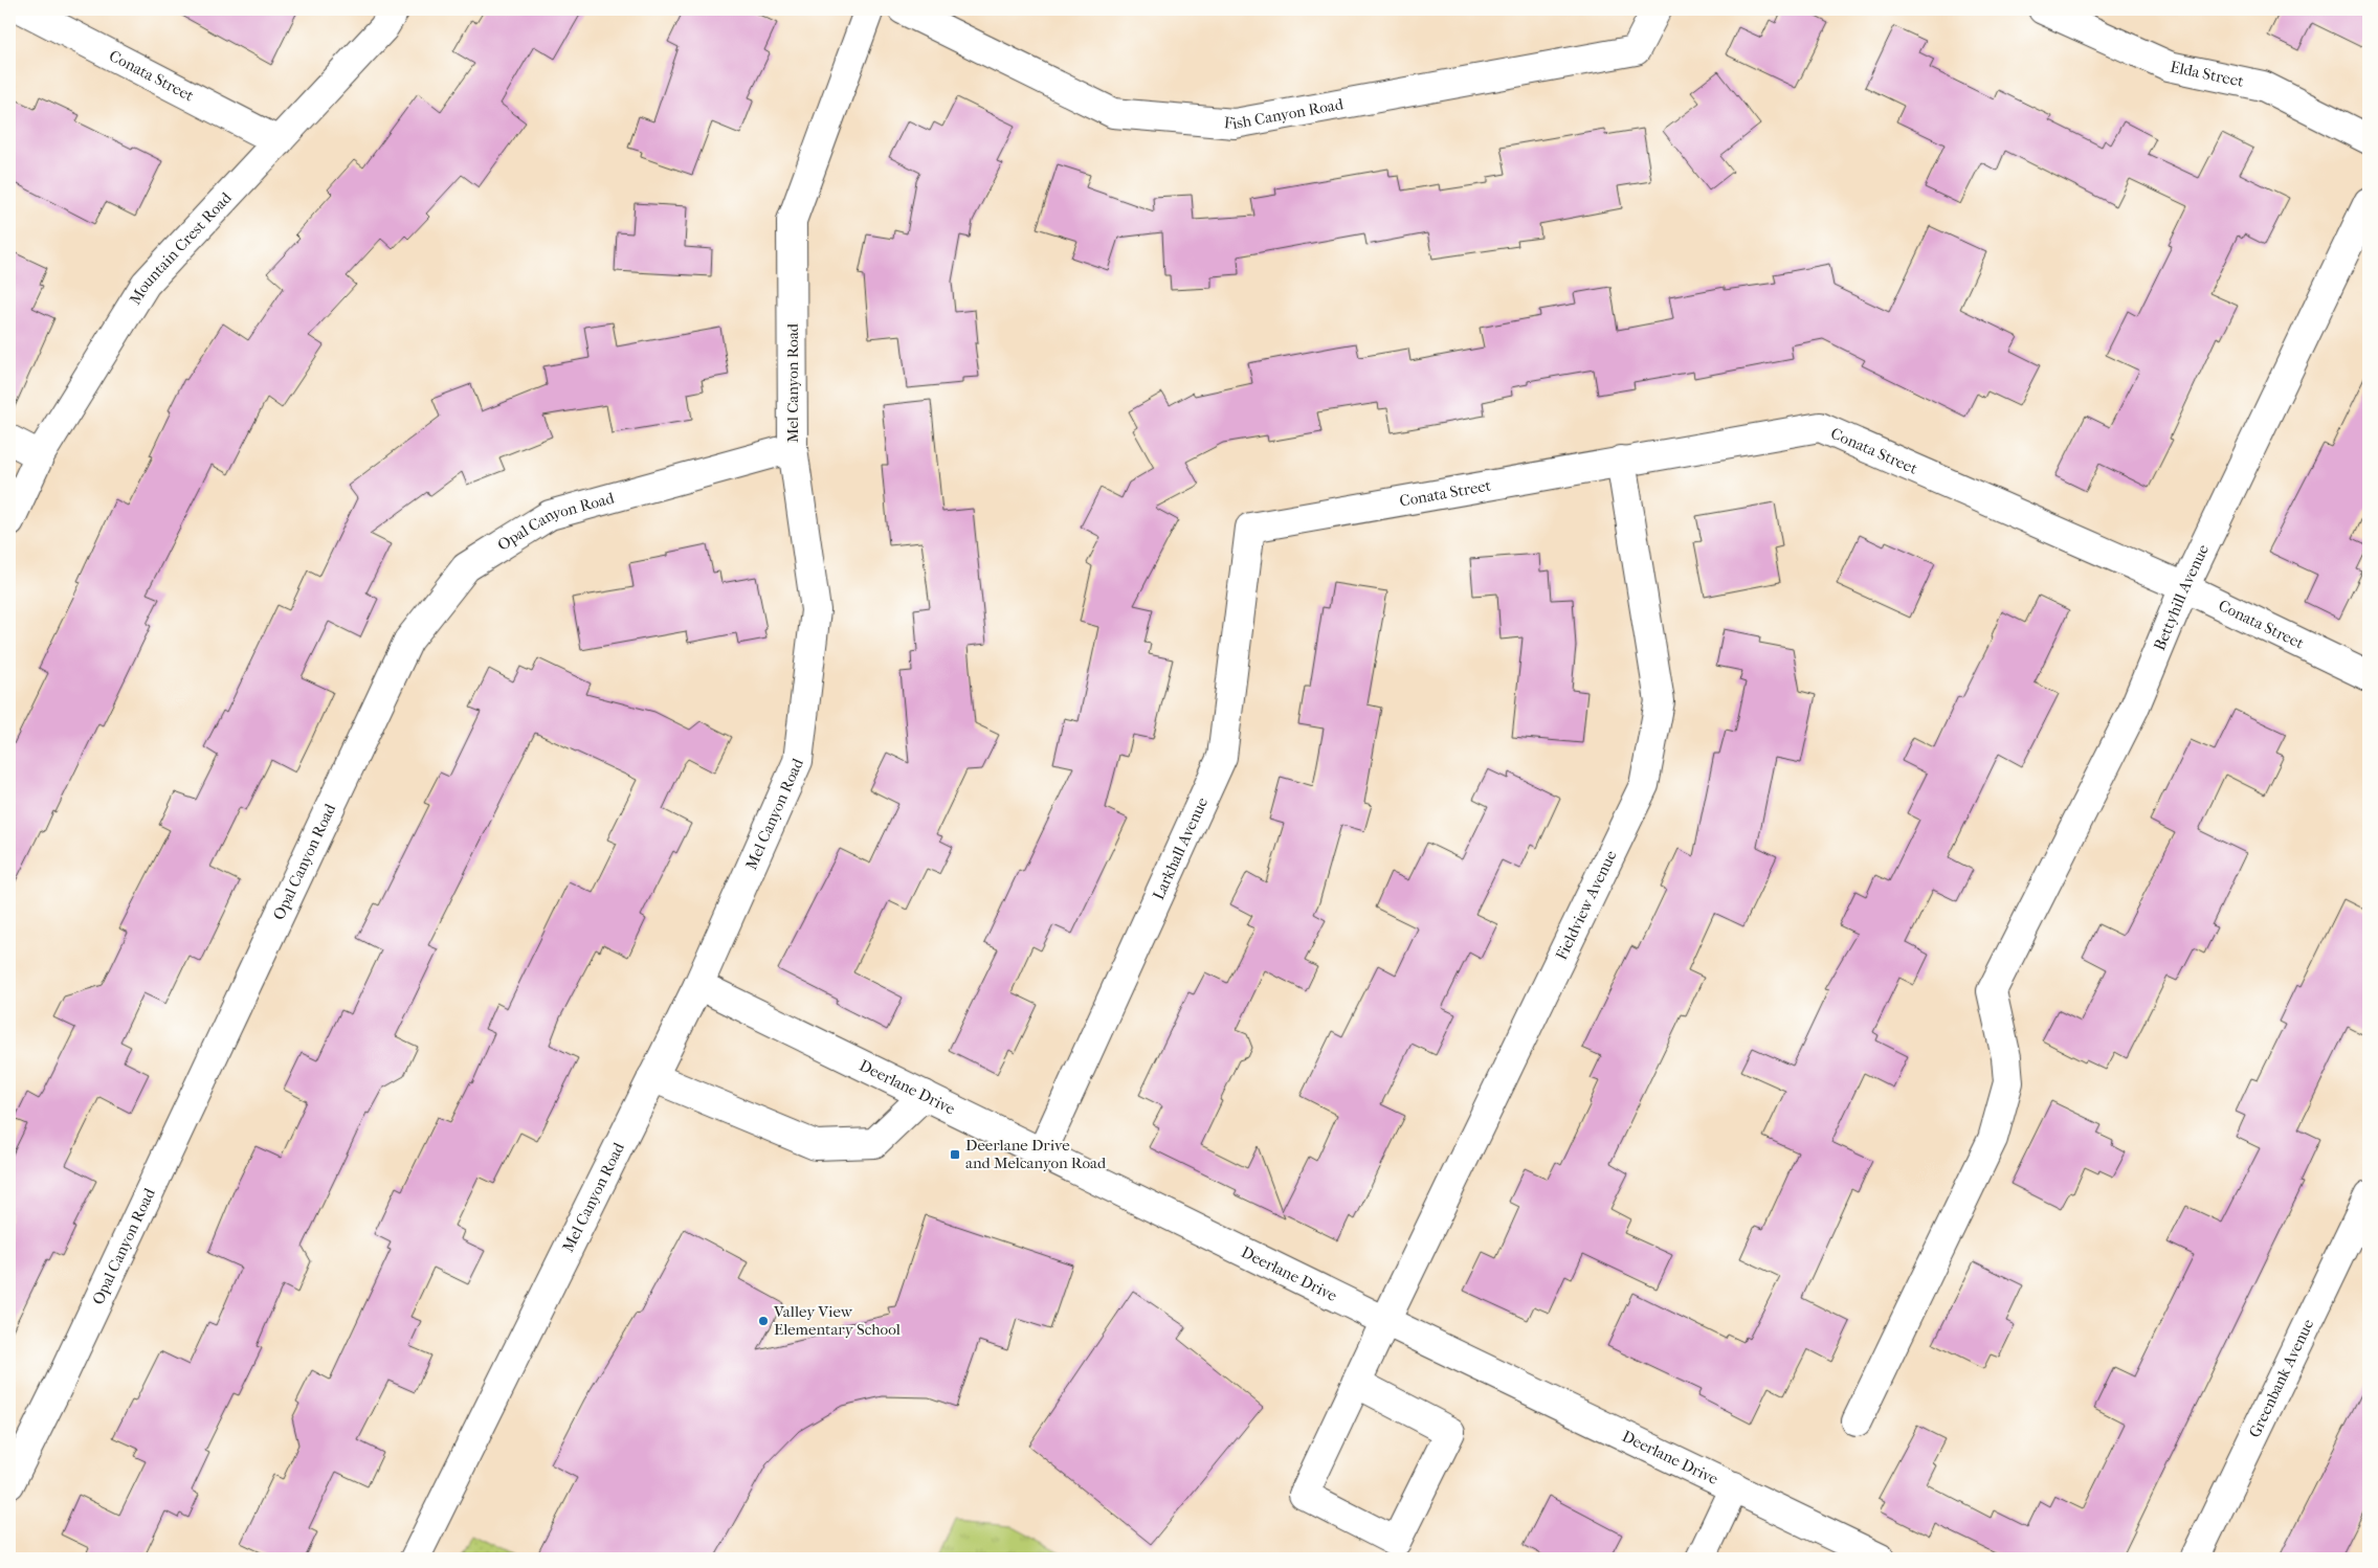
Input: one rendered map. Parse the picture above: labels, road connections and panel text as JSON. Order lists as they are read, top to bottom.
{
  "streets": {
    "street": [
      "Elda Street",
      "Conata Street",
      "Fish Canyon Road",
      "Mountain Crest Road",
      "Mel Canyon Road",
      "Opal Canyon Road",
      "Bettyhill Avenue",
      "Larkhall Avenue",
      "Fieldview Avenue",
      "Deerlane Drive",
      "Greenbank Avenue"
    ]
  },
  "crossings": [
    ["Conata Street", "Mountain Crest Road"],
    ["Conata Street", "Bettyhill Avenue"],
    ["Conata Street", "Larkhall Avenue"],
    ["Conata Street", "Fieldview Avenue"],
    ["Mel Canyon Road", "Opal Canyon Road"],
    ["Mel Canyon Road", "Deerlane Drive"],
    ["Larkhall Avenue", "Deerlane Drive"],
    ["Fieldview Avenue", "Deerlane Drive"]
  ],
  "places": {
    "transit": ["Deerlane Drive and Melcanyon Road"],
    "other": ["Valley View Elementary School"]
  }
}
